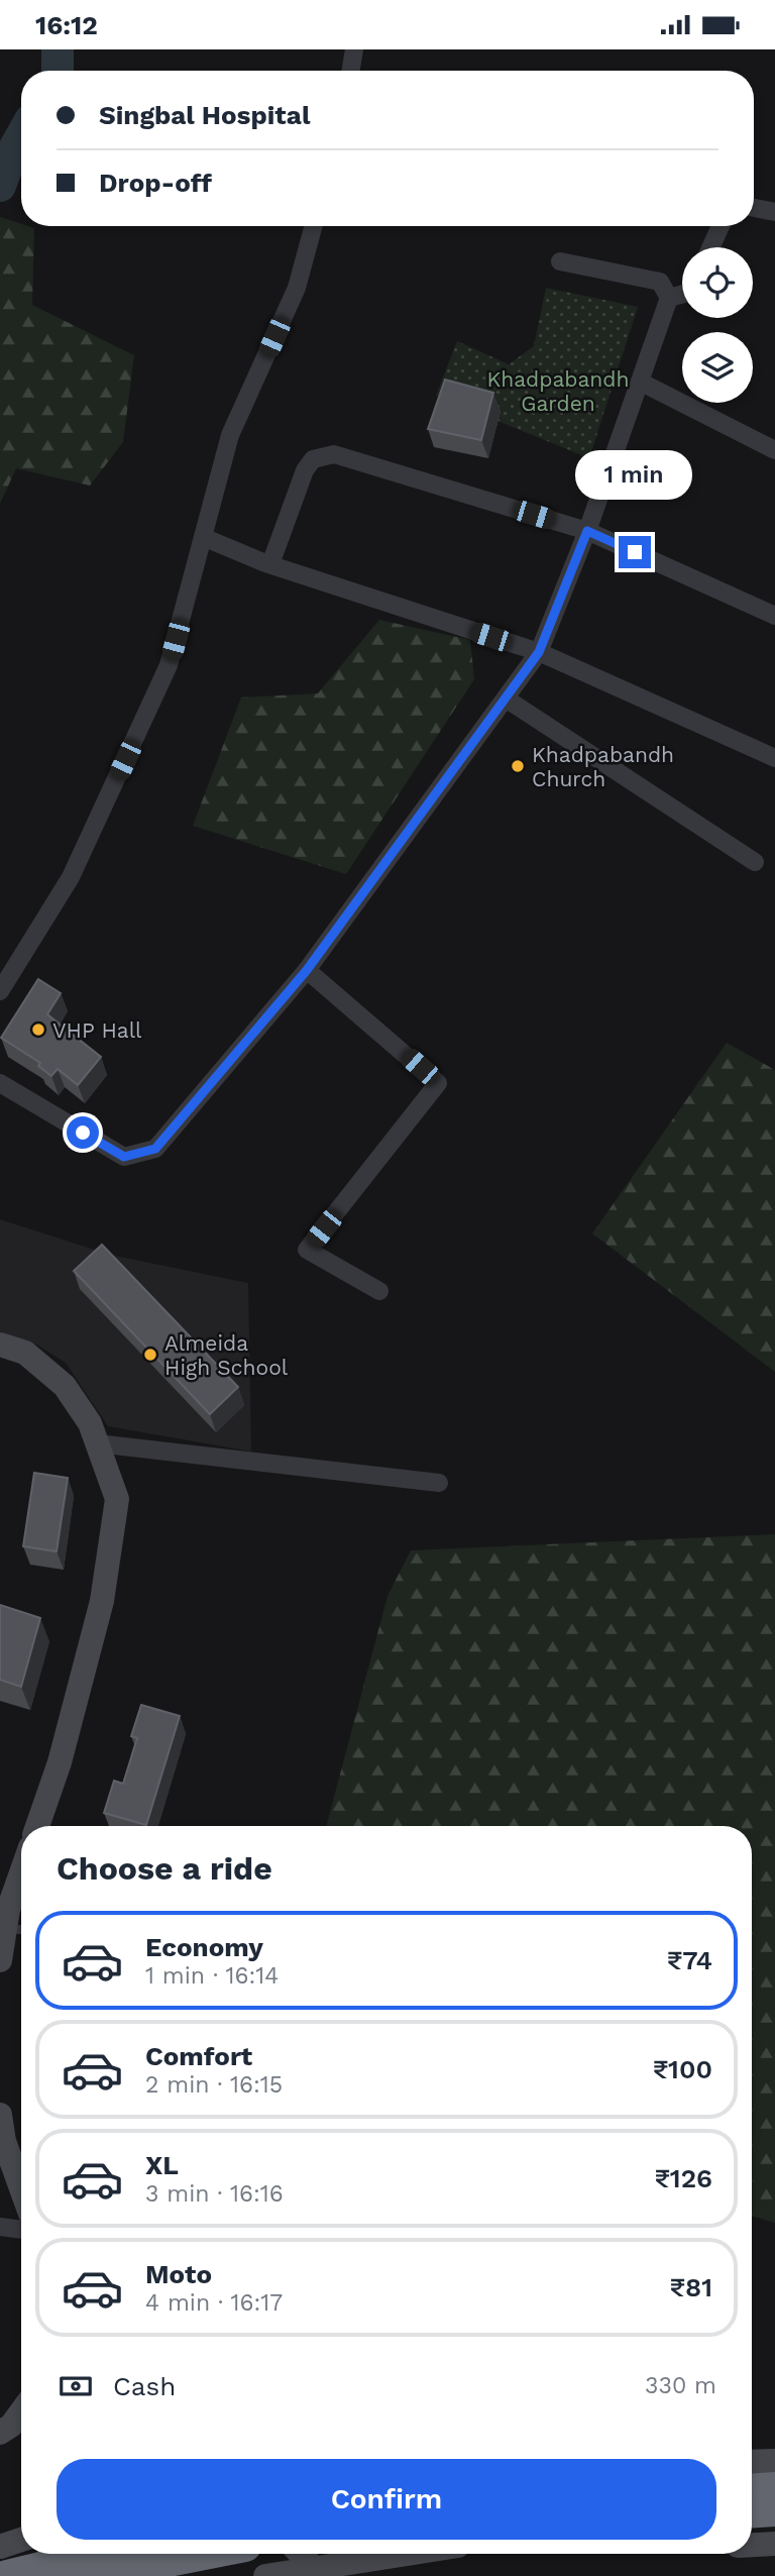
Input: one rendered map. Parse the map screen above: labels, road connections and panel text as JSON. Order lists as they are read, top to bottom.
{
  "parks": ["Khadpabandh Garden"],
  "places": ["Khadpabandh Church", "VHP Hall", "Almeida High School"],
  "page": {
    "status": "16:12",
    "banner": ["Singbal Hospital", "Drop-off"],
    "bubble": "1 min",
    "heading": "Choose a ride",
    "list": [
      {
        "name": "Economy",
        "note": "1 min · 16:14",
        "value": "₹74"
      },
      {
        "name": "Comfort",
        "note": "2 min · 16:15",
        "value": "₹100"
      },
      {
        "name": "XL",
        "note": "3 min · 16:16",
        "value": "₹126"
      },
      {
        "name": "Moto",
        "note": "4 min · 16:17",
        "value": "₹81"
      }
    ],
    "pay": ["Cash", "330 m"],
    "buttons": "Confirm"
  }
}
